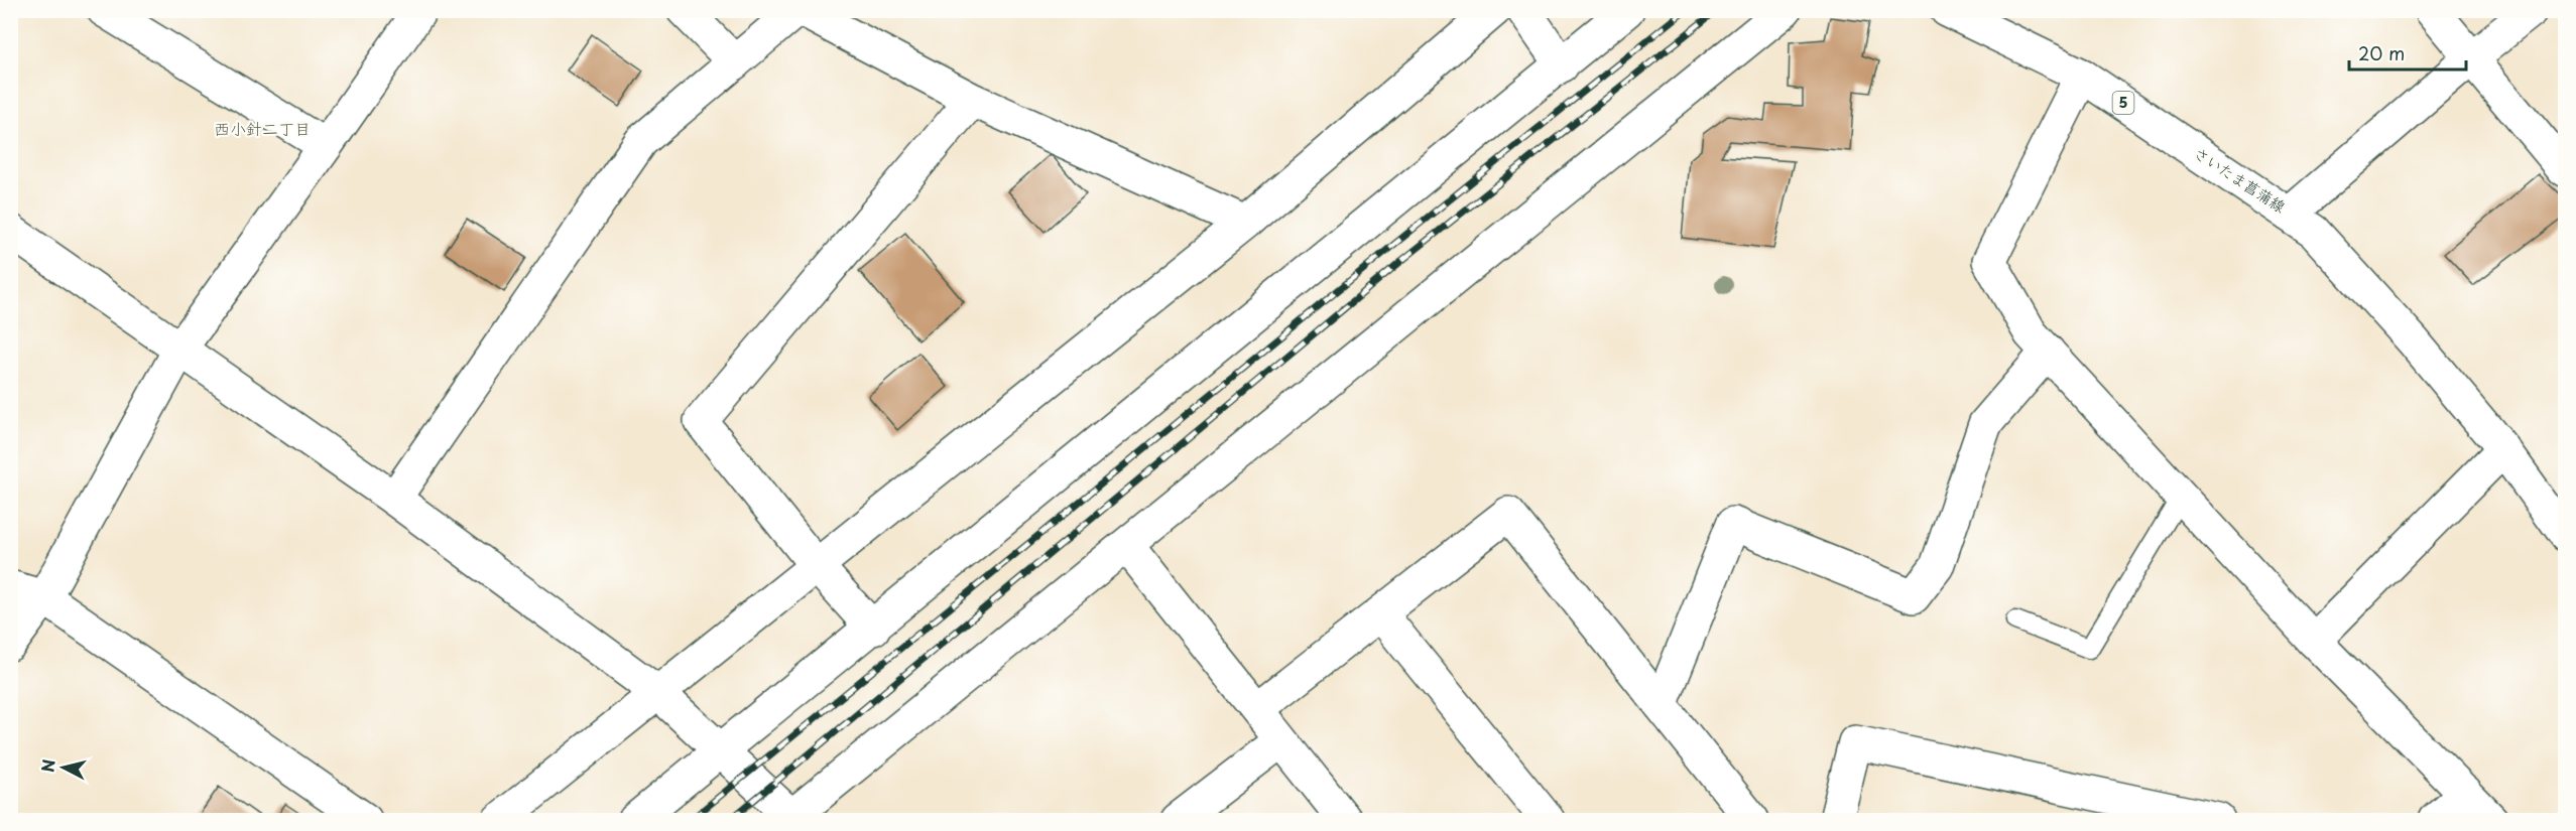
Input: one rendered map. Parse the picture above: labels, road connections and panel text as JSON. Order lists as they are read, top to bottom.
{
  "streets": {
    "street": ["5", "さいたま菖蒲線"]
  },
  "districts": ["西小針二丁目"],
  "scale_bar": "20 m",
  "north": "left"
}
